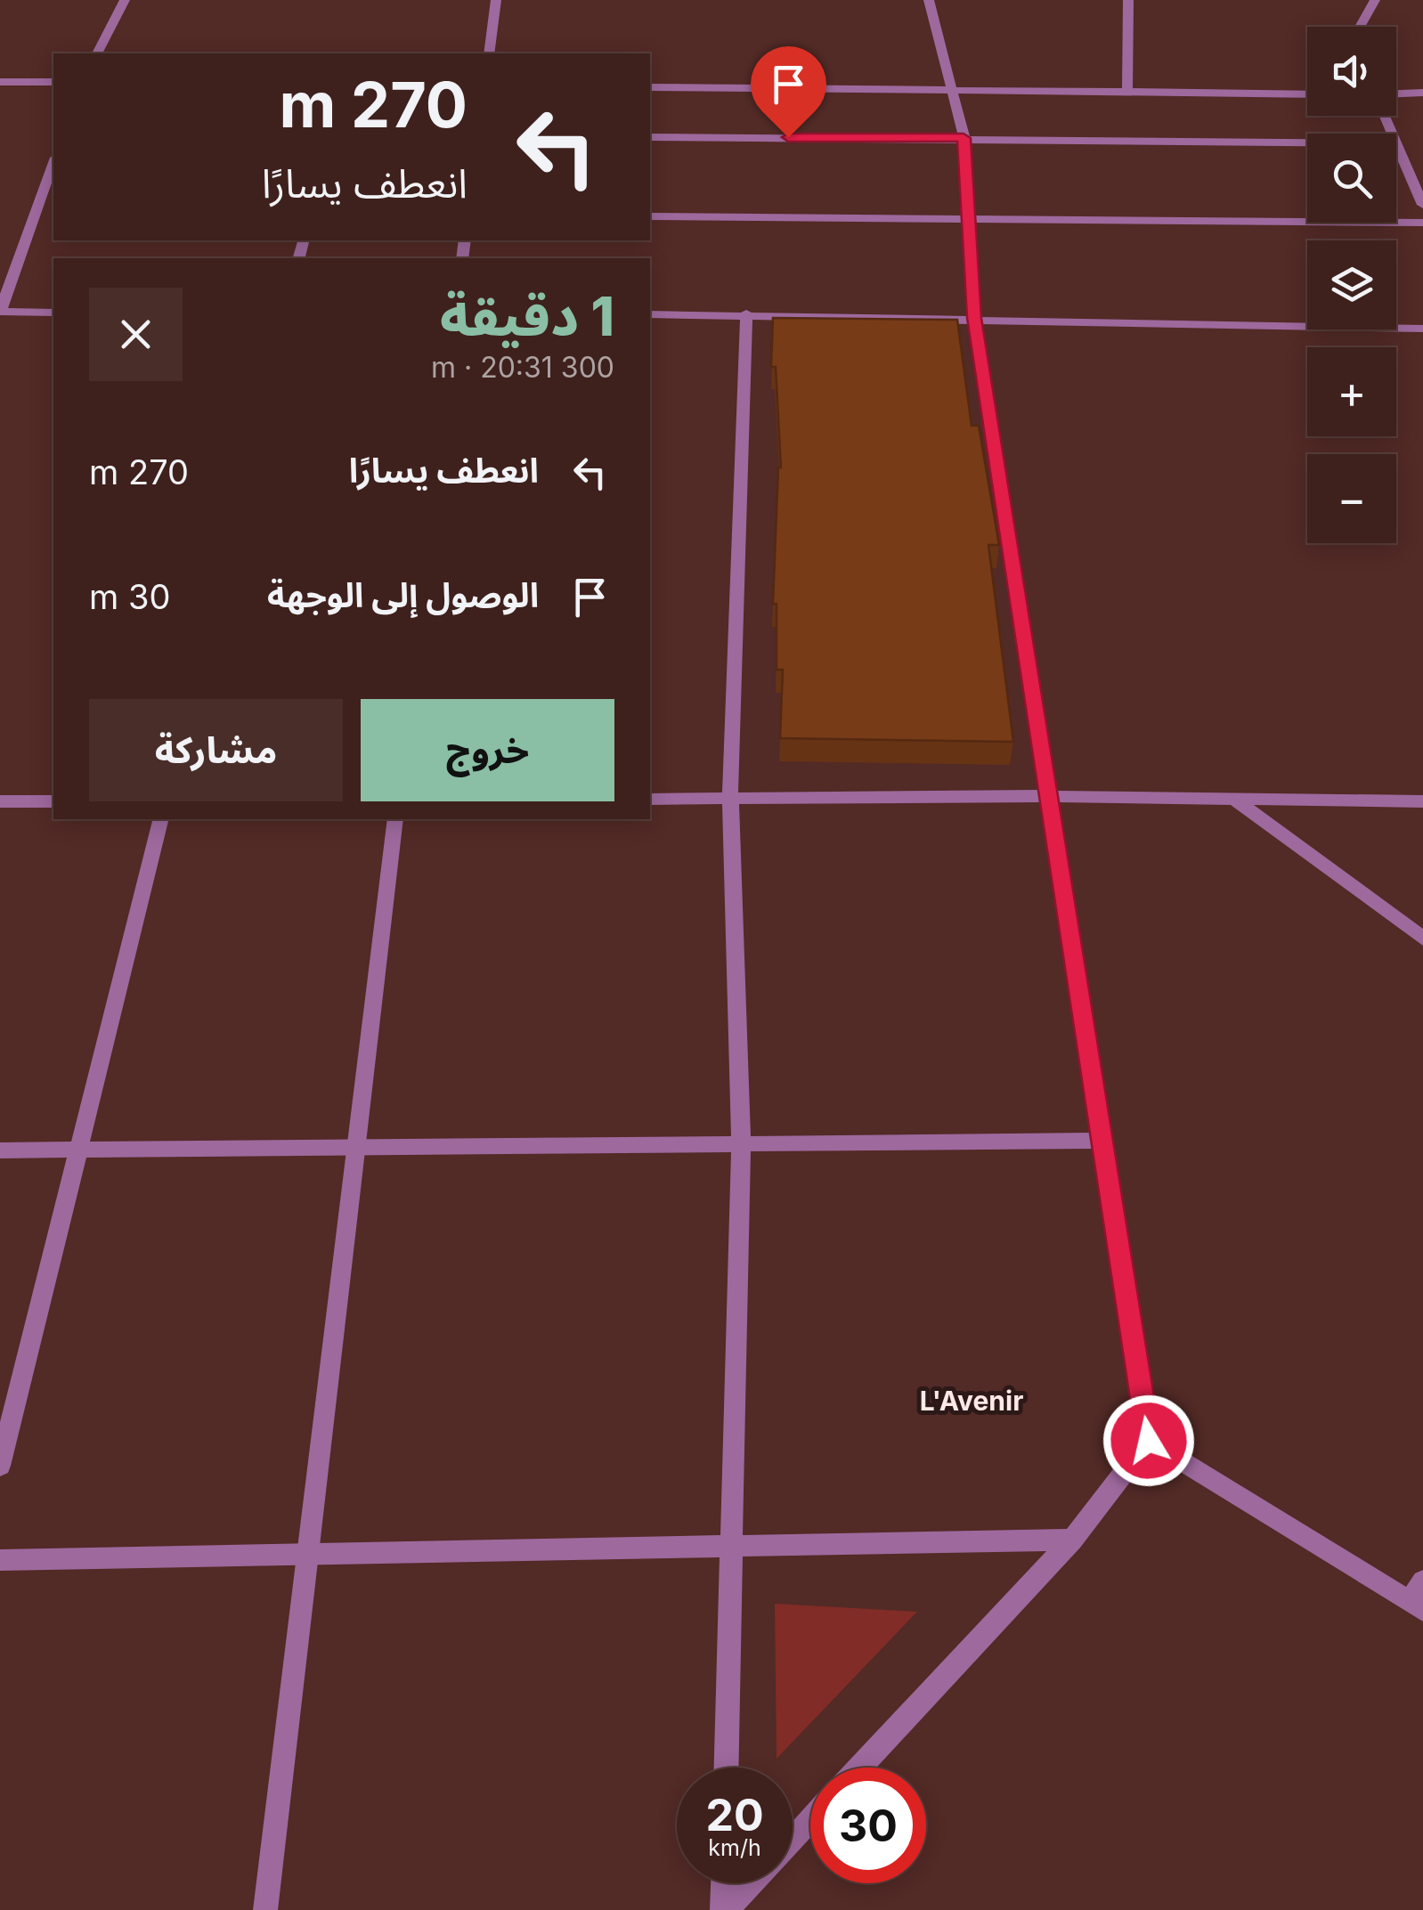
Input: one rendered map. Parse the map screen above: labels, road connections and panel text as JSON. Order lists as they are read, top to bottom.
{
  "districts": ["L'Avenir"],
  "page": {
    "map_buttons": ["+", "−"],
    "turn": ["270 m", "انعطف يسارًا"],
    "heading": ["1 دقيقة", "300 m · 20:31"],
    "list": [
      {
        "name": "انعطف يسارًا",
        "value": "270 m"
      },
      {
        "name": "الوصول إلى الوجهة",
        "value": "30 m"
      }
    ],
    "buttons": ["خروج", "مشاركة"],
    "speed": "20 km/h",
    "limit": "30"
  }
}
